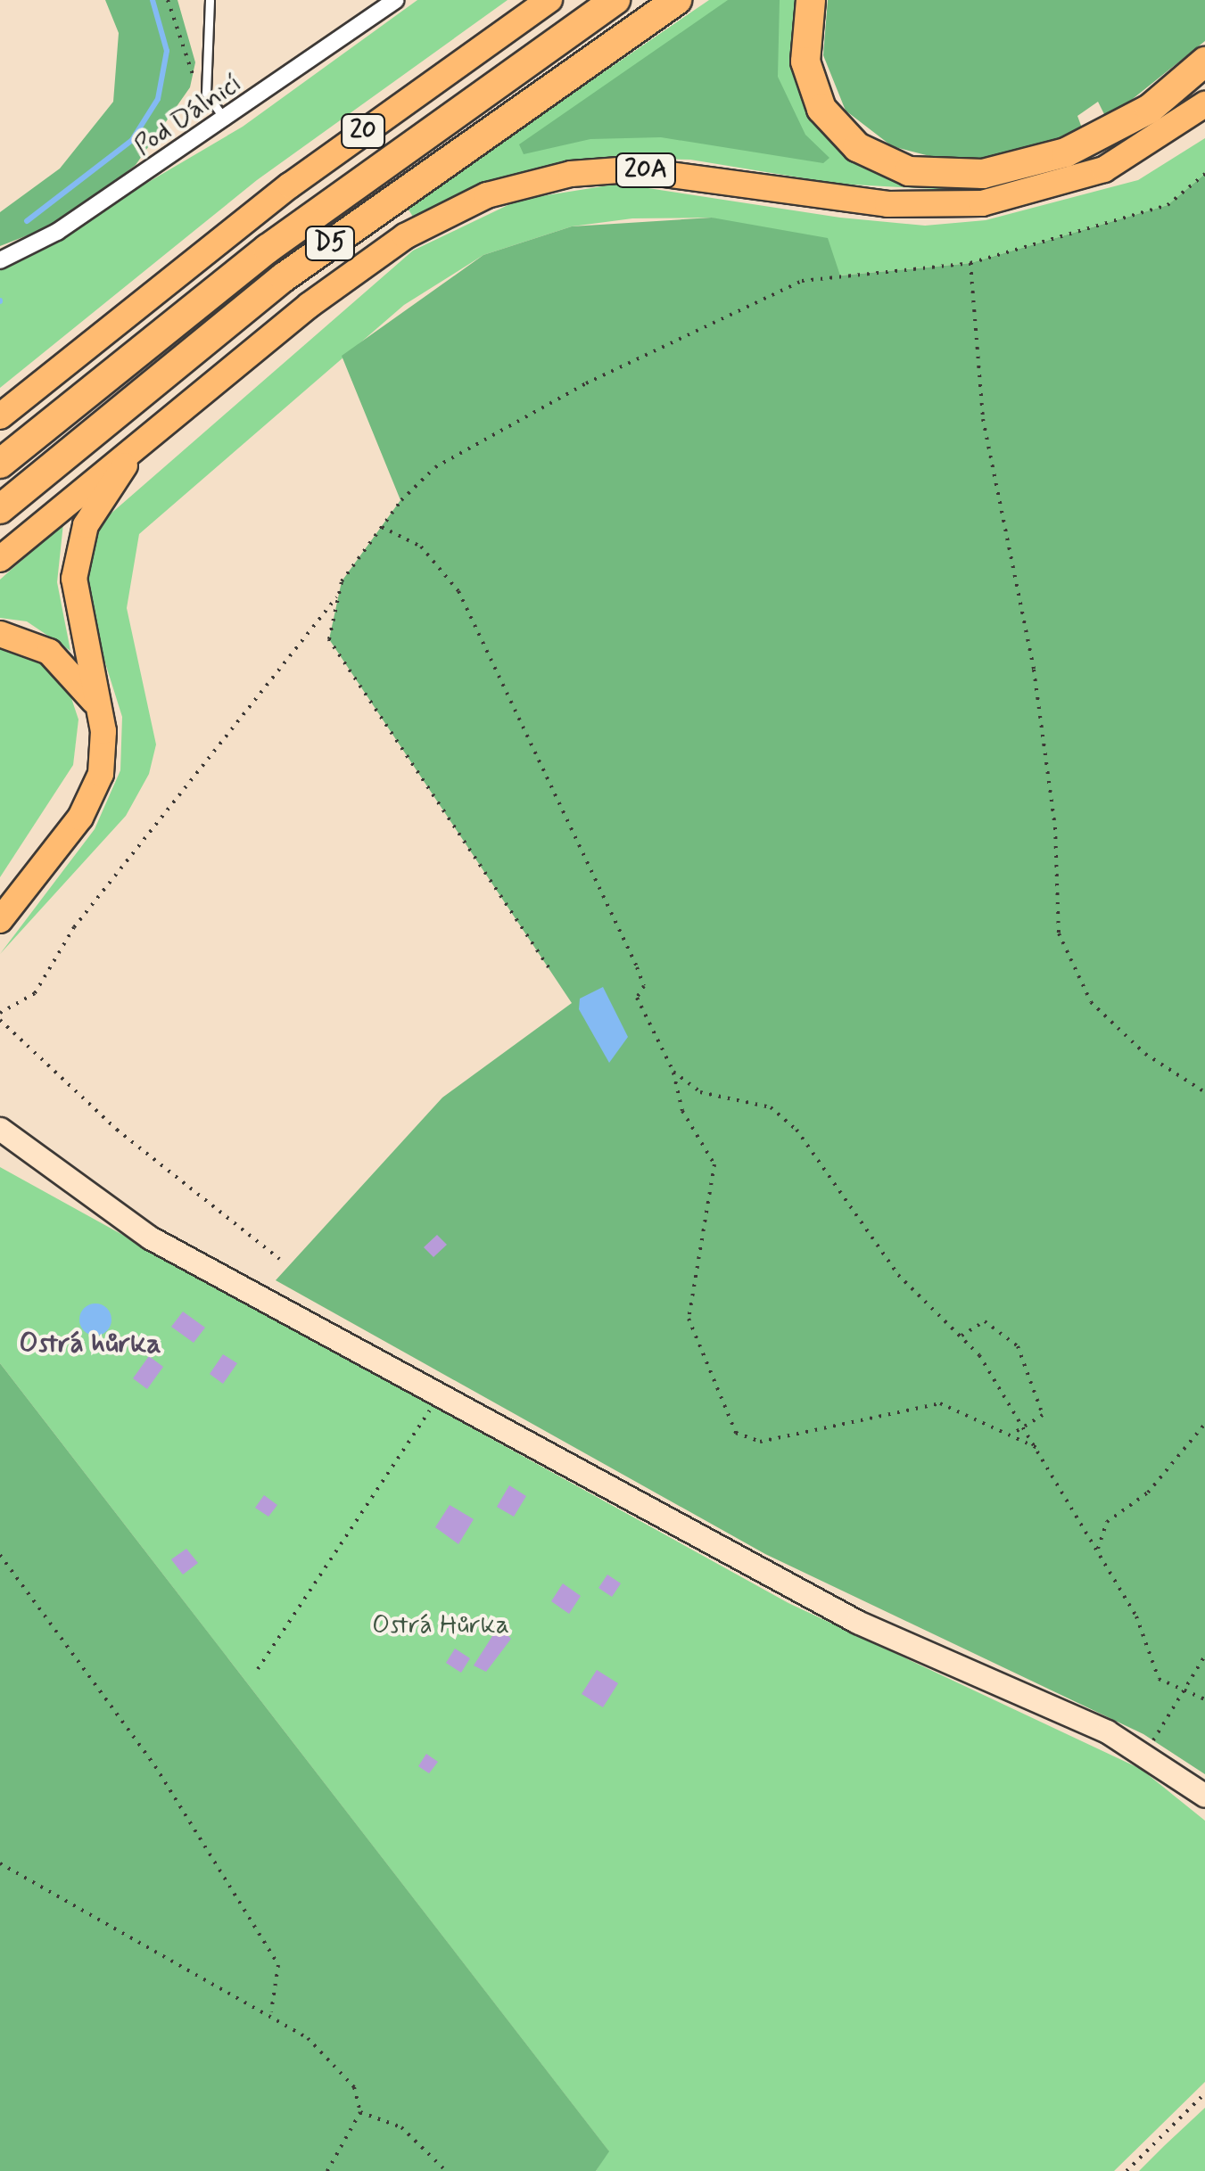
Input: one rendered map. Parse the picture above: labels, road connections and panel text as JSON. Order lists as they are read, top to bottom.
{
  "streets": {
    "highway": ["20", "20A", "D5"],
    "street": ["Pod Dálnicí"]
  },
  "districts": ["Ostrá hůrka"],
  "parks": ["Ostrá Hůrka"]
}
